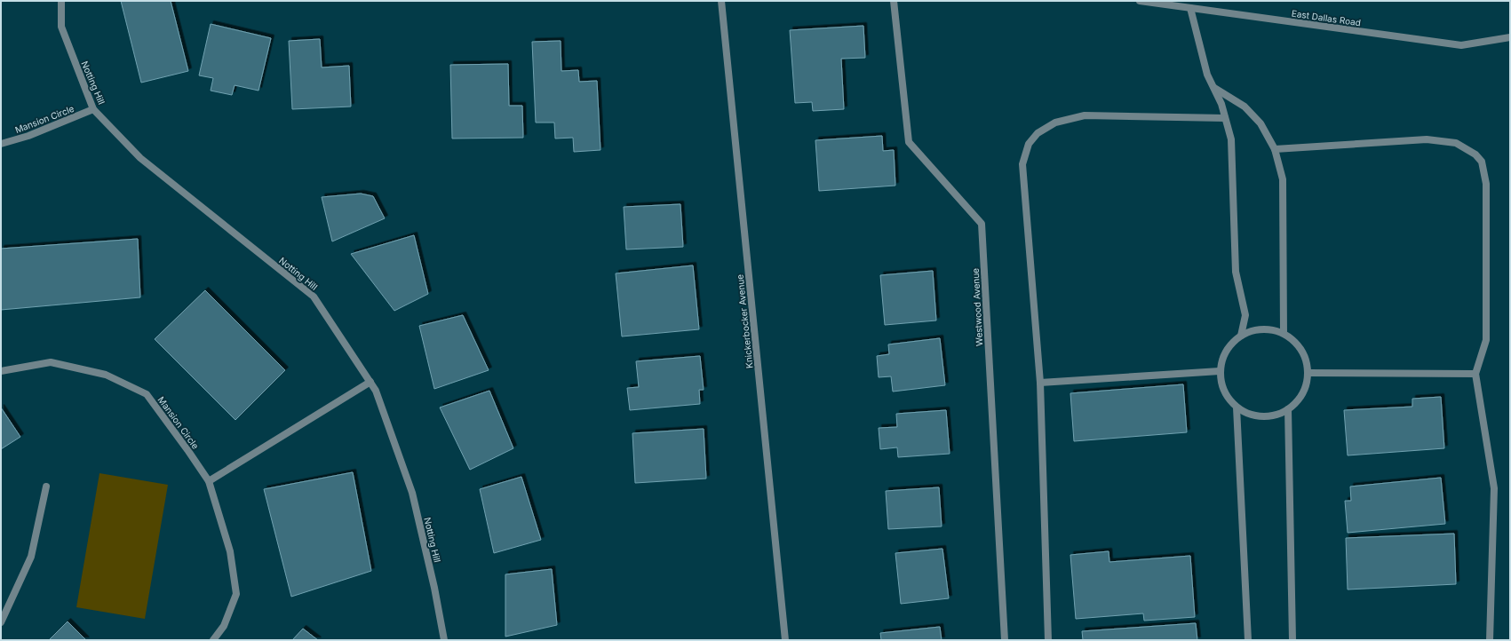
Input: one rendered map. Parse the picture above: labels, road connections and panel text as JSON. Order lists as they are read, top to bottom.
{
  "streets": {
    "street": [
      "East Dallas Road",
      "Notting Hill",
      "Mansion Circle",
      "Westwood Avenue",
      "Knickerbocker Avenue"
    ]
  },
  "crossings": [
    ["Notting Hill", "Mansion Circle"]
  ]
}
